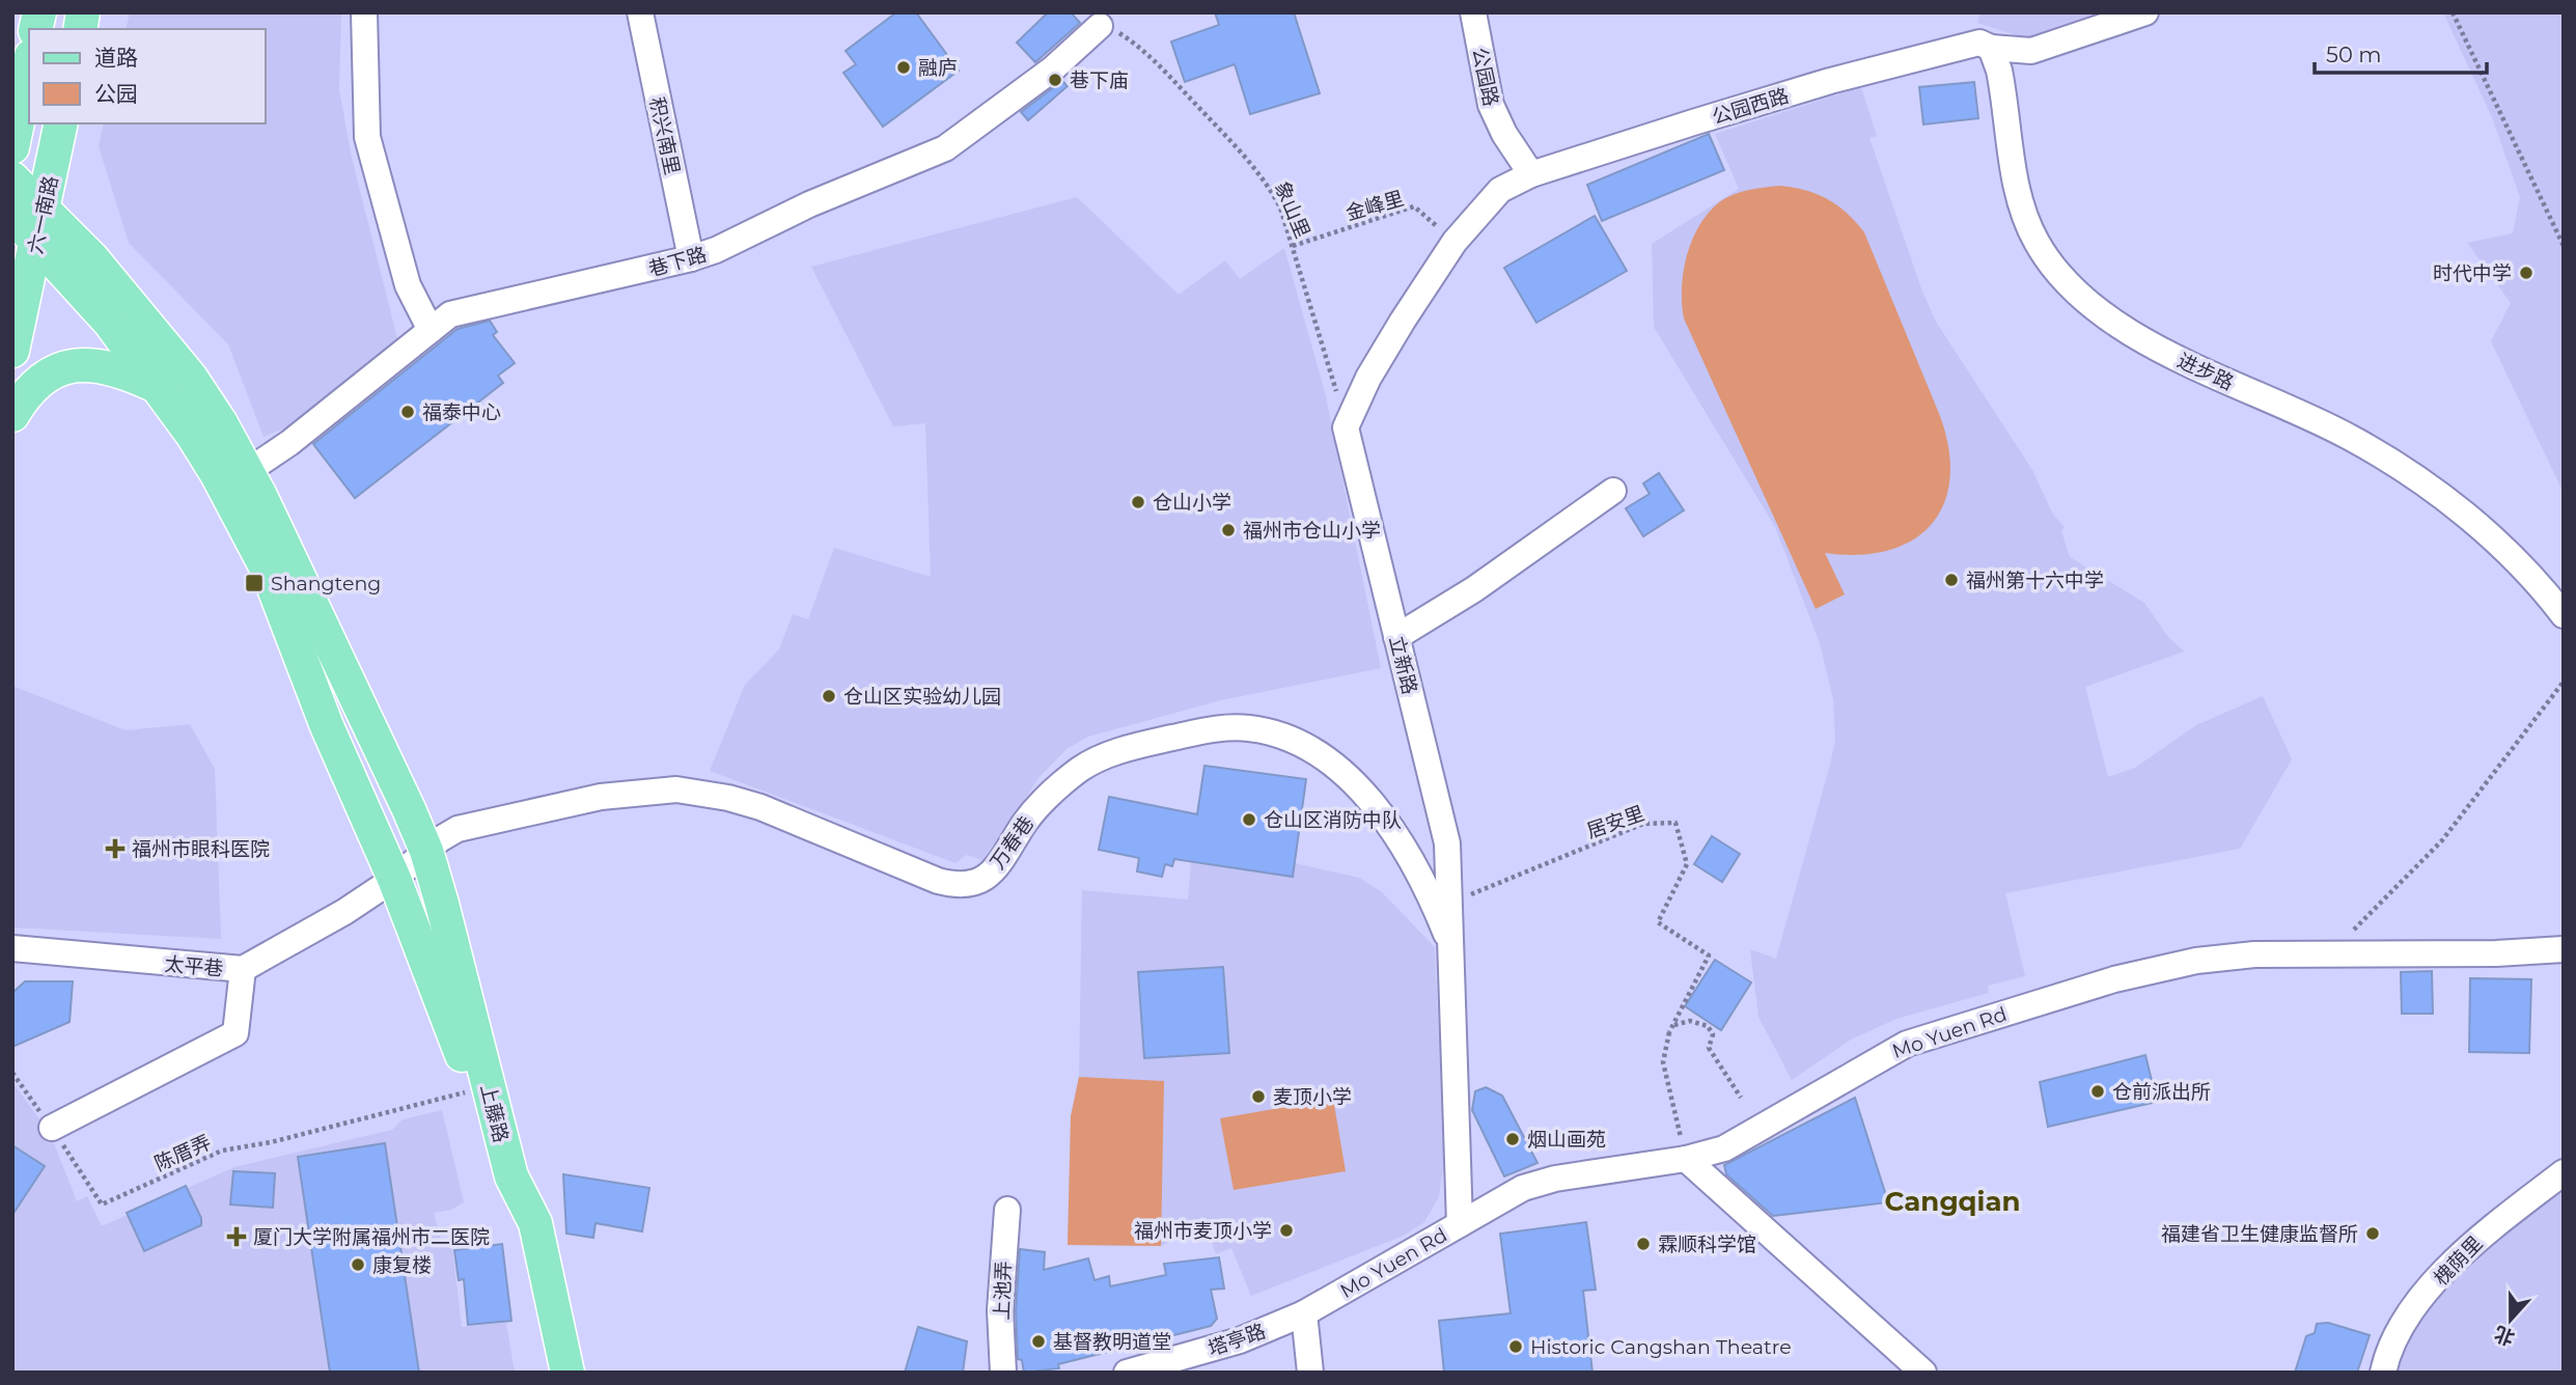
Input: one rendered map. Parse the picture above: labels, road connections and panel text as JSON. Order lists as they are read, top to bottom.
{
  "streets": {
    "main road": ["六一南路", "上藤路"],
    "street": [
      "公园路",
      "公园西路",
      "积兴南里",
      "巷下路",
      "进步路",
      "立新路",
      "万春巷",
      "太平巷",
      "Mo Yuen Rd",
      "槐荫里",
      "上池弄",
      "塔亭路"
    ],
    "path": [
      "金峰里",
      "象山里",
      "居安里",
      "陈厝弄"
    ]
  },
  "crossings": [
    ["公园路", "公园西路"],
    ["公园西路", "进步路"],
    ["积兴南里", "巷下路"],
    ["金峰里", "象山里"],
    ["象山里", "巷下路"],
    ["象山里", "立新路"],
    ["六一南路", "上藤路"],
    ["巷下路", "上藤路"],
    ["立新路", "居安里"],
    ["立新路", "万春巷"],
    ["立新路", "Mo Yuen Rd"],
    ["万春巷", "太平巷"],
    ["万春巷", "上藤路"],
    ["Mo Yuen Rd", "塔亭路"]
  ],
  "districts": ["Cangqian"],
  "places": {
    "other": [
      "融庐",
      "巷下庙",
      "时代中学",
      "福泰中心",
      "仓山小学",
      "福州市仓山小学",
      "福州第十六中学",
      "仓山区实验幼儿园",
      "仓山区消防中队",
      "仓前派出所",
      "麦顶小学",
      "烟山画苑",
      "福州市麦顶小学",
      "福建省卫生健康监督所",
      "霖顺科学馆",
      "康复楼",
      "基督教明道堂",
      "Historic Cangshan Theatre"
    ],
    "transit": ["Shangteng"],
    "health": ["福州市眼科医院", "厦门大学附属福州市二医院"]
  },
  "legend": ["道路", "公园"],
  "scale_bar": "50 m",
  "north": "bottom"
}
